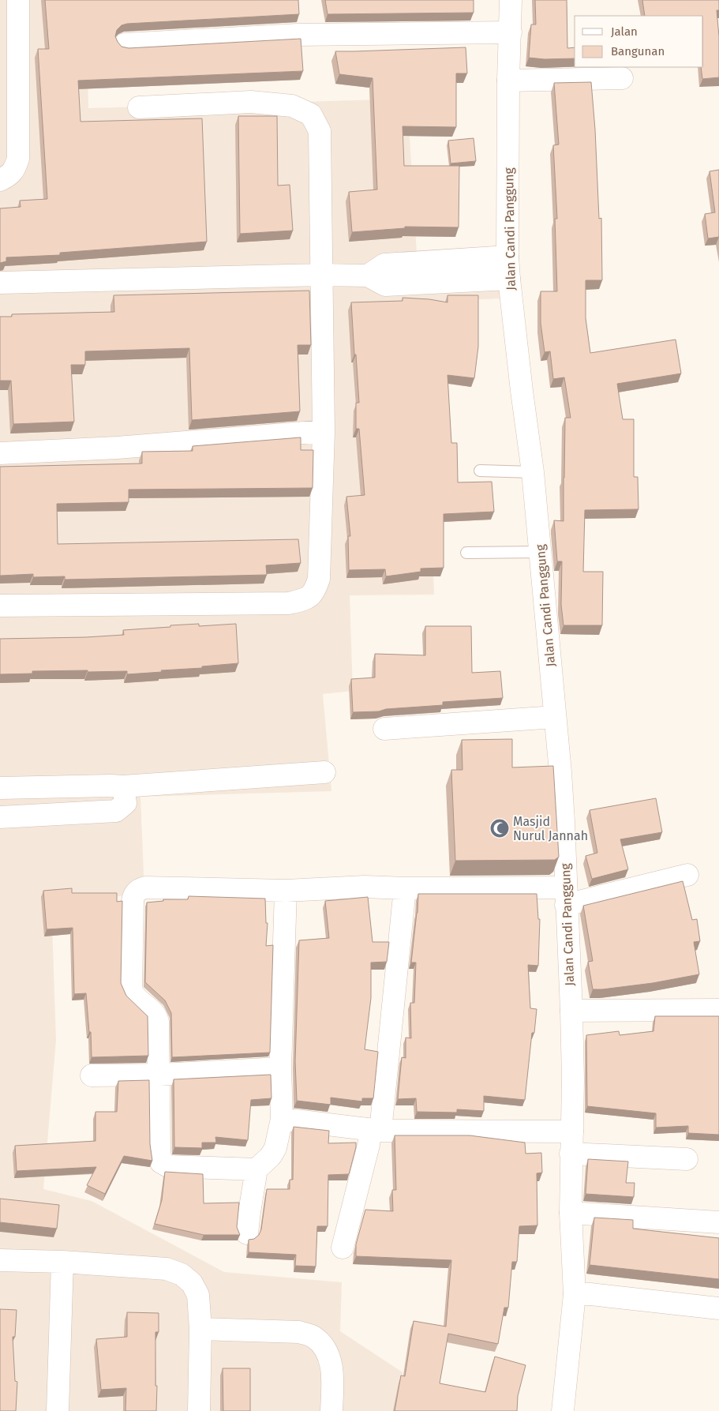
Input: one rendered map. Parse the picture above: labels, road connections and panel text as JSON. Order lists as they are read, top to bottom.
{
  "streets": {
    "street": ["Jalan Candi Panggung"]
  },
  "places": {
    "mosque": ["Masjid Nurul Jannah"]
  },
  "legend": ["Jalan", "Bangunan"]
}
